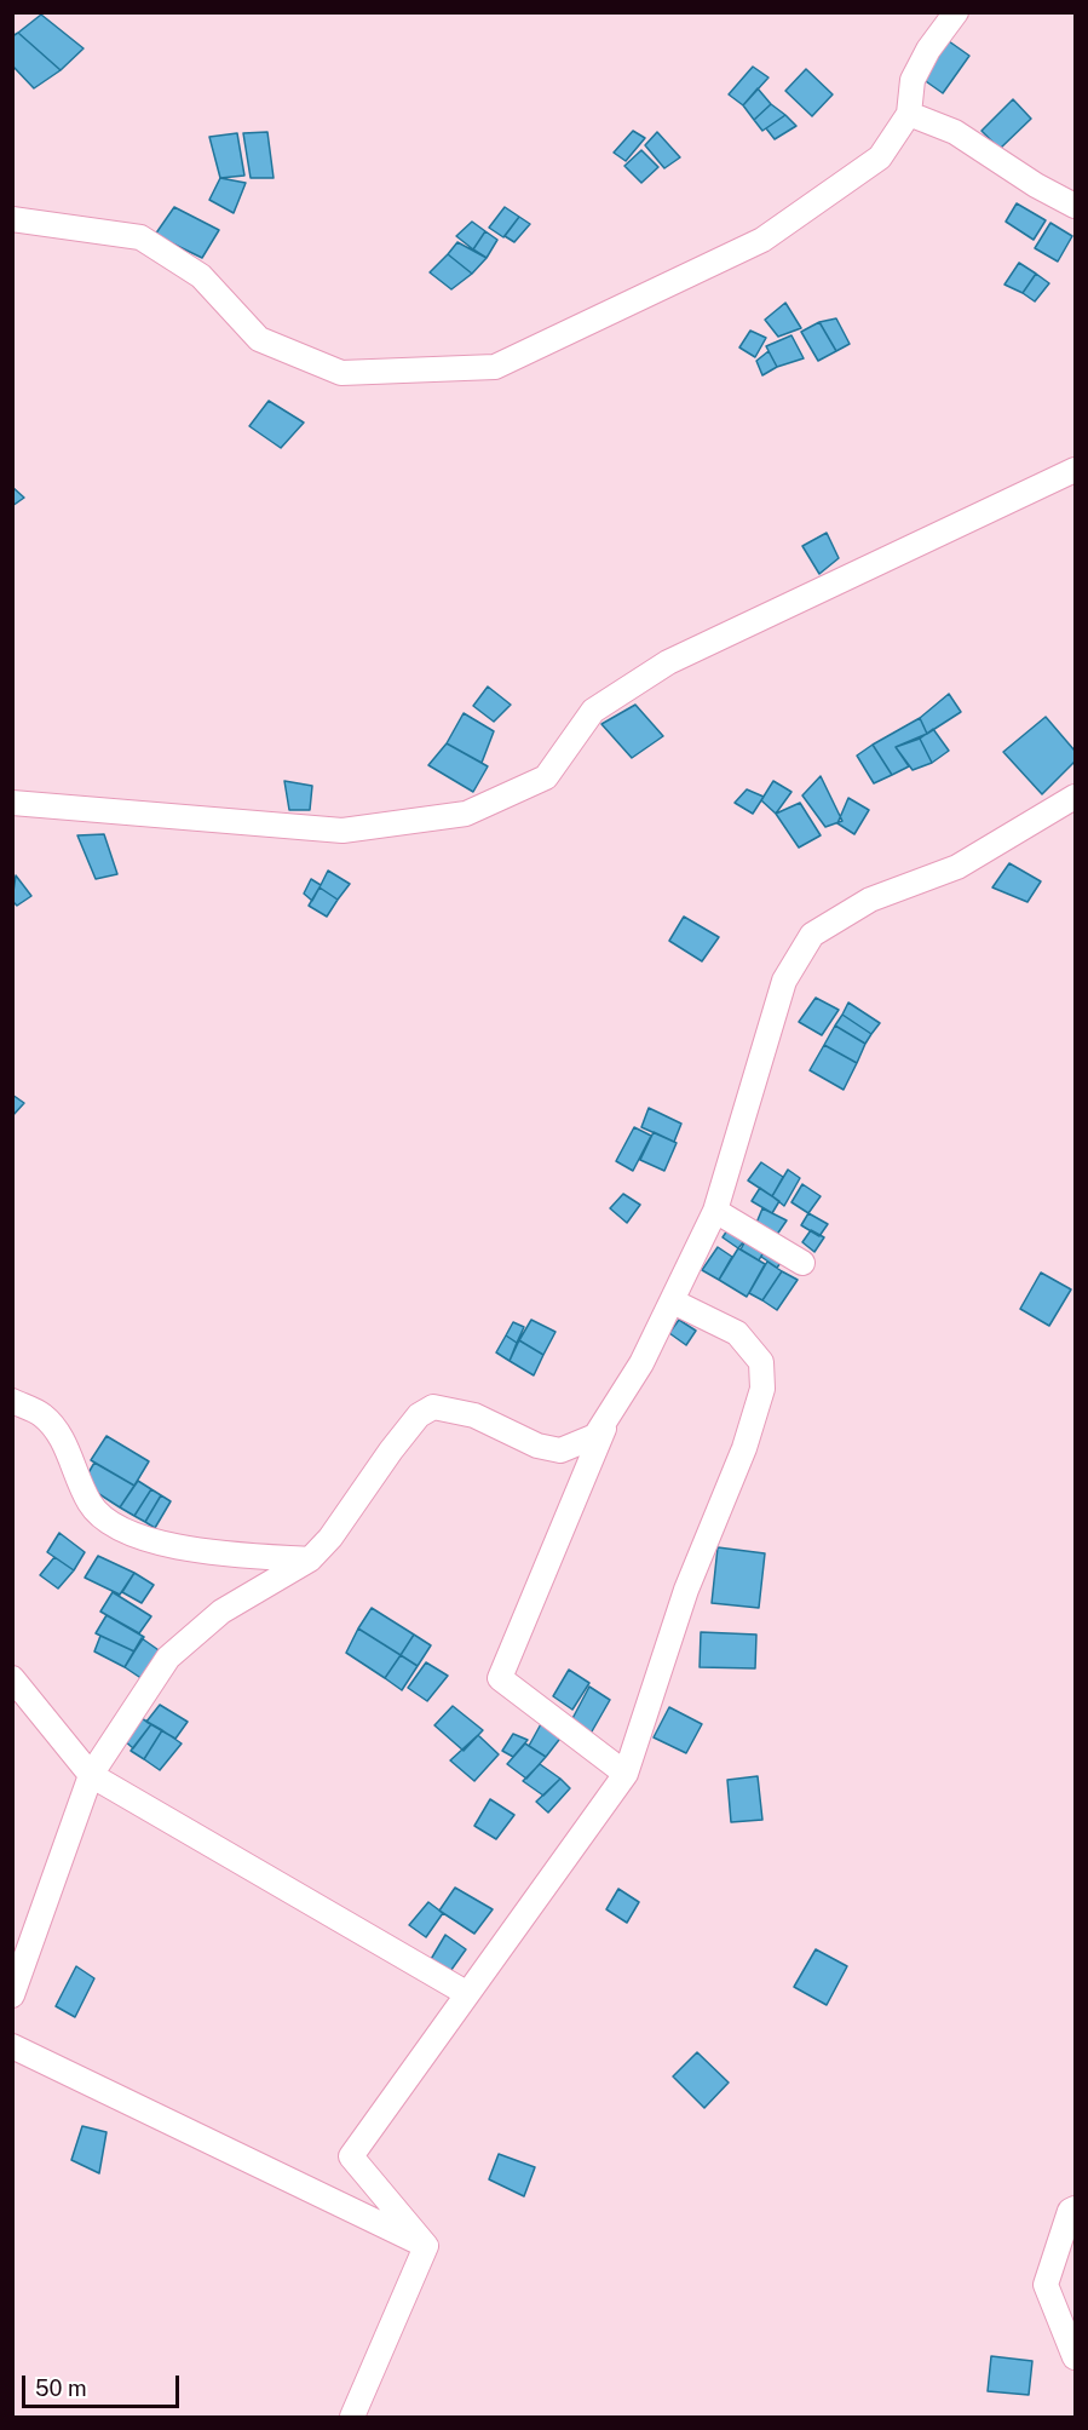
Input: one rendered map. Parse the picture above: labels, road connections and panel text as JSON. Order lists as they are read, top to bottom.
{
  "scale_bar": "50 m"
}
